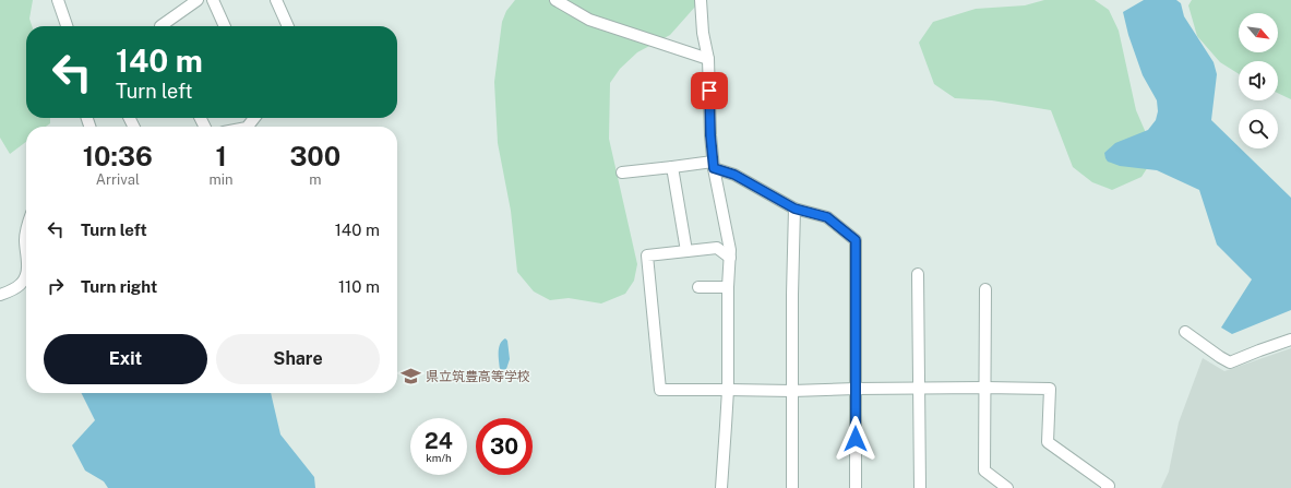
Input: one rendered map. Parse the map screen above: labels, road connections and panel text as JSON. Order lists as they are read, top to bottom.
{
  "places": {
    "school or university": ["県立筑豊高等学校"]
  },
  "north": "bottom right",
  "page": {
    "turn": ["140 m", "Turn left"],
    "eta": [
      "10:36",
      "Arrival",
      "1",
      "min",
      "300",
      "m"
    ],
    "list": [
      {
        "name": "Turn left",
        "value": "140 m"
      },
      {
        "name": "Turn right",
        "value": "110 m"
      }
    ],
    "buttons": ["Exit", "Share"],
    "speed": "24 km/h",
    "limit": "30"
  }
}
